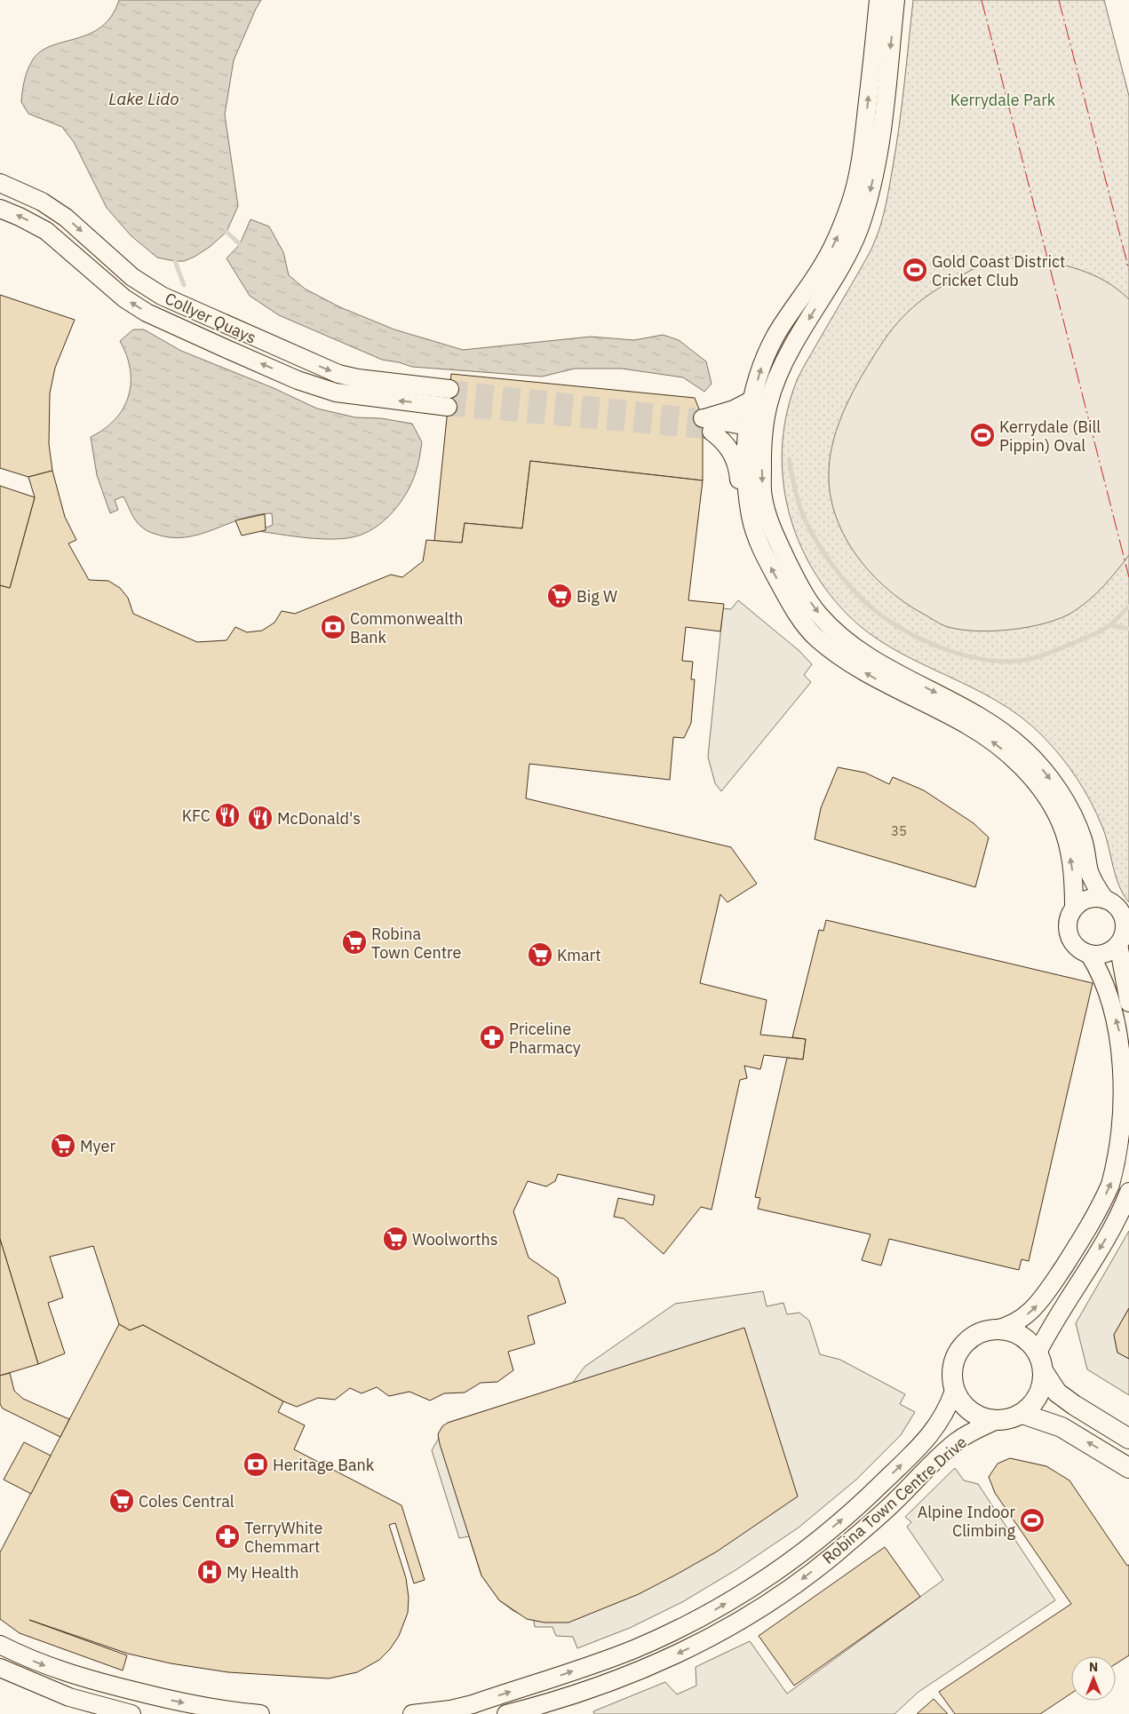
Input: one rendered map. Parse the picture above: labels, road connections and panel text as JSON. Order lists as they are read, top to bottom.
{
  "streets": {
    "street": ["Collyer Quays", "Robina Town Centre Drive"]
  },
  "water": ["Lake Lido"],
  "parks": ["Kerrydale Park"],
  "places": {
    "sports": ["Gold Coast District Cricket Club", "Kerrydale (Bill Pippin) Oval", "Alpine Indoor Climbing"],
    "supermarket": [
      "Big W",
      "Robina Town Centre",
      "Kmart",
      "Myer",
      "Woolworths",
      "Coles Central"
    ],
    "bank": ["Commonwealth Bank", "Heritage Bank"],
    "restaurant": ["KFC", "McDonald's"],
    "pharmacy": ["Priceline Pharmacy", "TerryWhite Chemmart"],
    "hospital": ["My Health"]
  },
  "house_numbers": ["35"],
  "north": "top"
}
